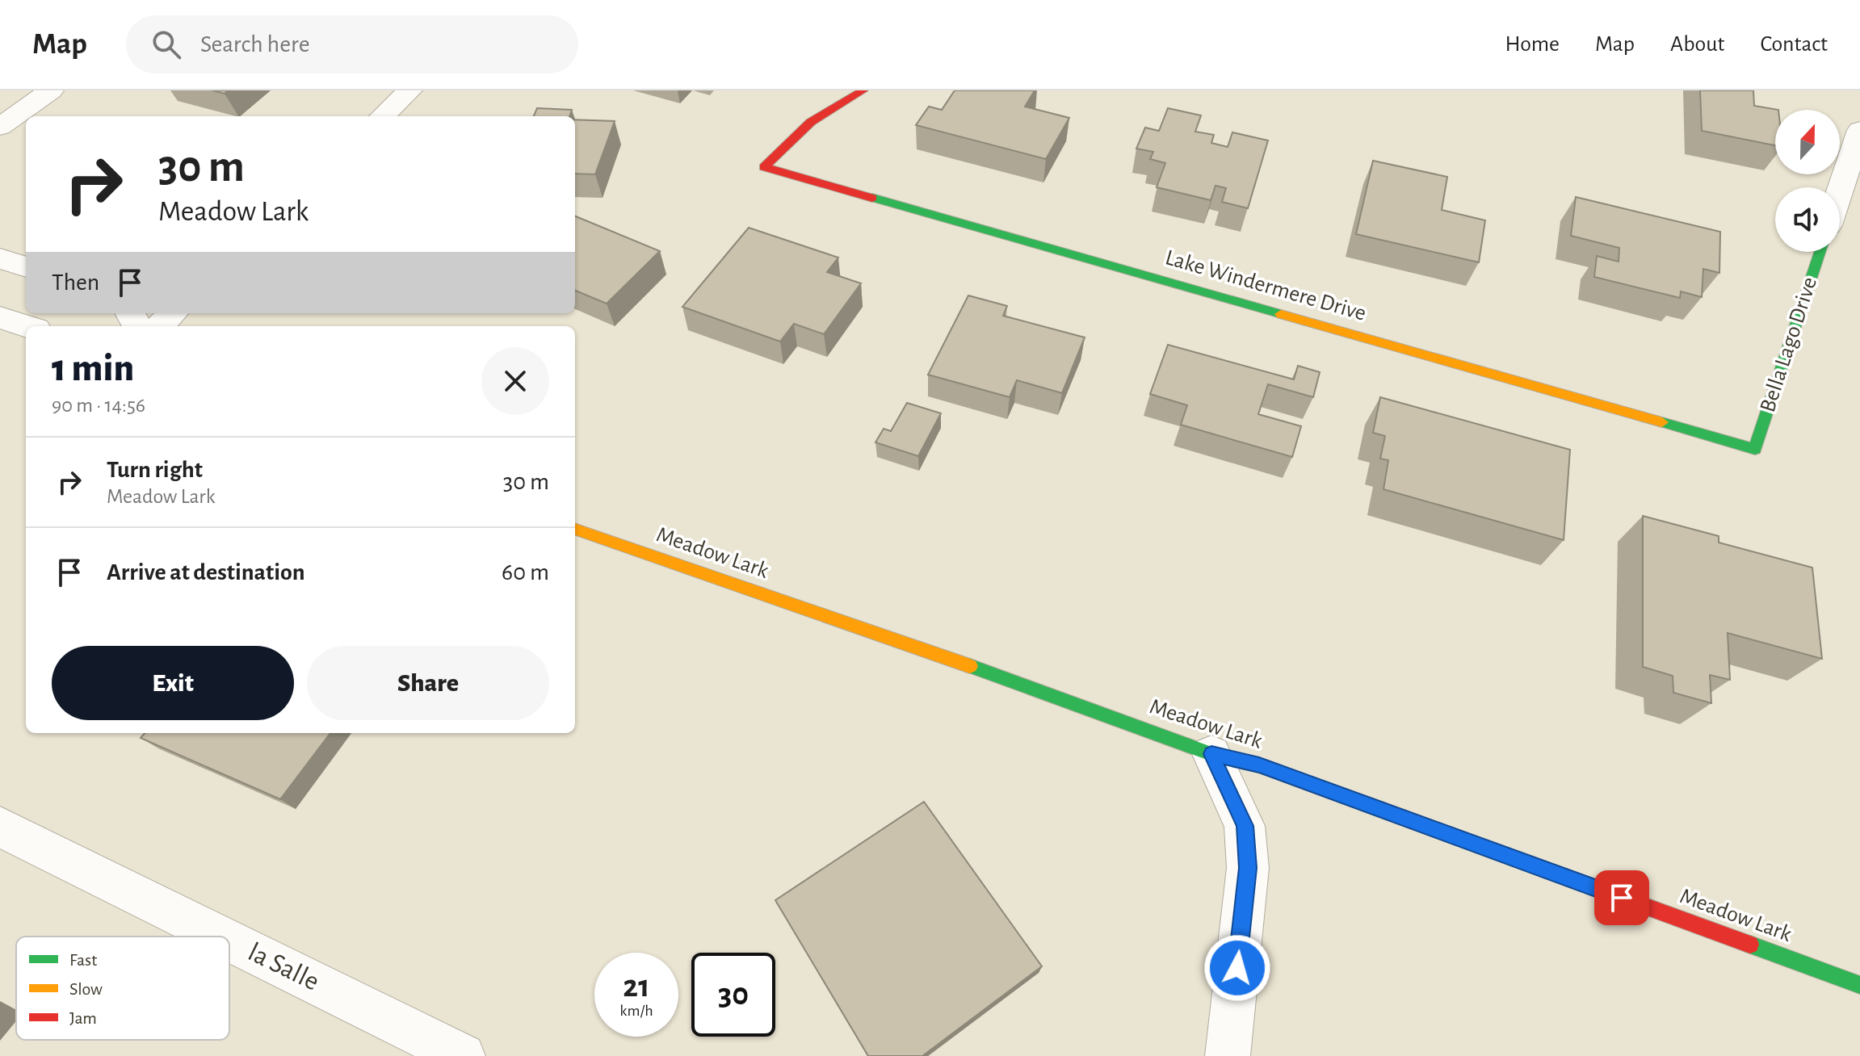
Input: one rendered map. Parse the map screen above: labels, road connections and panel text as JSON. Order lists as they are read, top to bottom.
{
  "streets": {
    "street": [
      "Lake Windermere Drive",
      "Bella Lago Drive",
      "Meadow Lark",
      "la Salle"
    ]
  },
  "crossings": [
    ["Lake Windermere Drive", "Bella Lago Drive"]
  ],
  "legend": ["Fast", "Slow", "Jam"],
  "north": "top",
  "page": {
    "header": "Map",
    "search": "Search here",
    "nav": [
      "Home",
      "Map",
      "About",
      "Contact"
    ],
    "turn": ["30 m", "Meadow Lark"],
    "then": "Then",
    "heading": ["1 min", "90 m · 14:56"],
    "list": [
      {
        "name": "Turn right",
        "note": "Meadow Lark",
        "value": "30 m"
      },
      {
        "name": "Arrive at destination",
        "value": "60 m"
      }
    ],
    "buttons": ["Exit", "Share"],
    "speed": "21 km/h",
    "limit": "30"
  }
}
